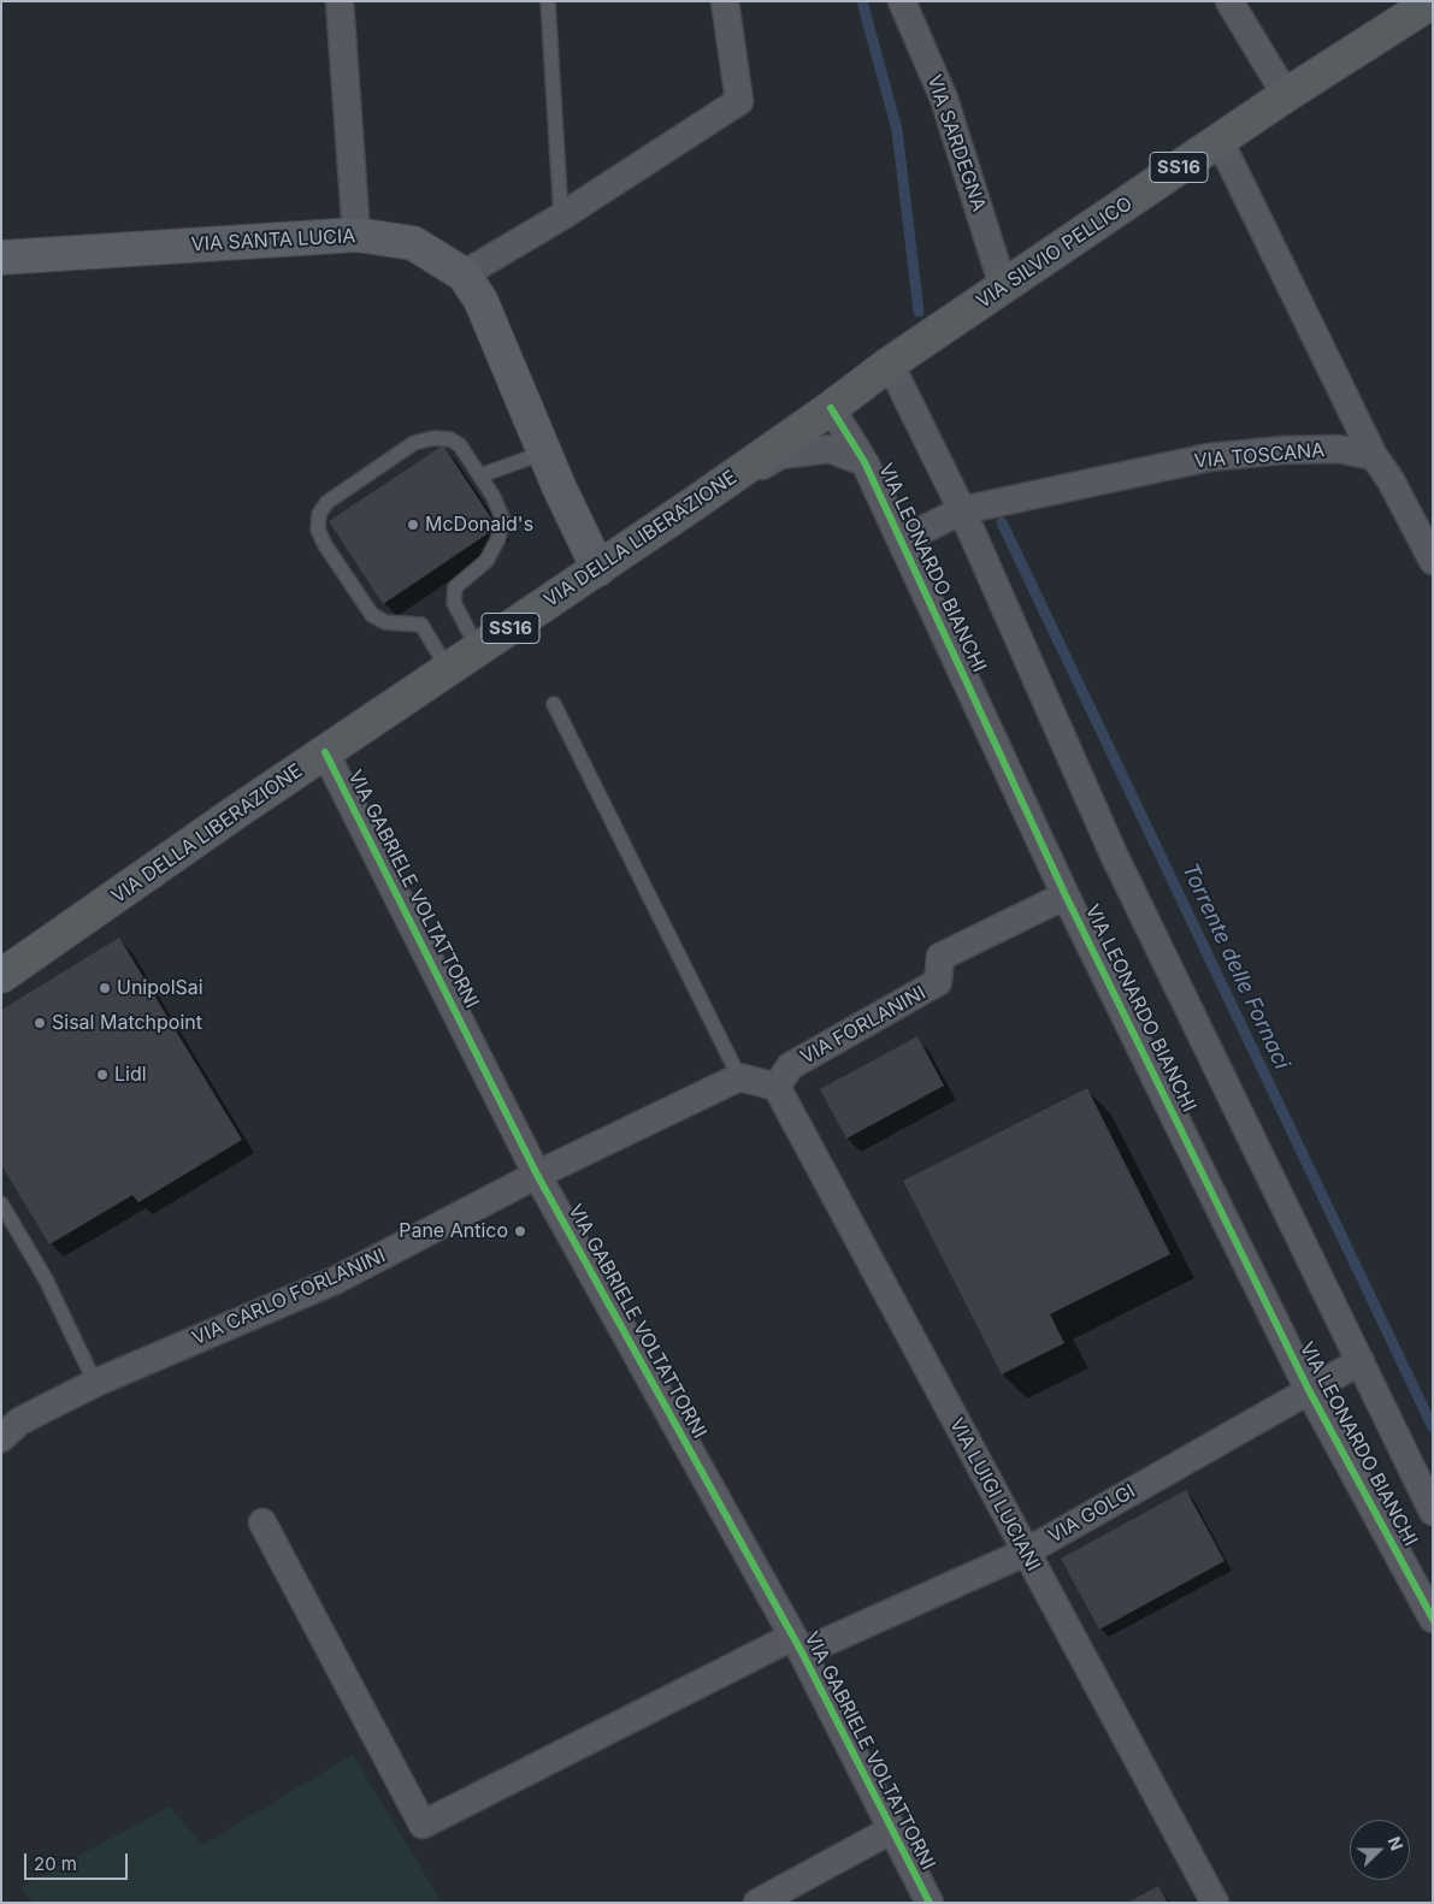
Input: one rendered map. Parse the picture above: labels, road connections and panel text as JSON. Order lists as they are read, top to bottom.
{
  "streets": {
    "main road": [
      "SS16",
      "VIA SANTA LUCIA",
      "VIA SILVIO PELLICO",
      "VIA DELLA LIBERAZIONE"
    ],
    "street": [
      "VIA SARDEGNA",
      "VIA TOSCANA",
      "VIA LEONARDO BIANCHI",
      "VIA GABRIELE VOLTATTORNI",
      "VIA FORLANINI",
      "VIA CARLO FORLANINI",
      "VIA LUIGI LUCIANI",
      "VIA GOLGI"
    ]
  },
  "crossings": [
    ["VIA SARDEGNA", "VIA SILVIO PELLICO"],
    ["VIA SANTA LUCIA", "VIA DELLA LIBERAZIONE"],
    ["VIA SILVIO PELLICO", "VIA DELLA LIBERAZIONE"],
    ["VIA SILVIO PELLICO", "VIA LEONARDO BIANCHI"],
    ["VIA TOSCANA", "VIA LEONARDO BIANCHI"],
    ["VIA DELLA LIBERAZIONE", "VIA LEONARDO BIANCHI"],
    ["VIA DELLA LIBERAZIONE", "VIA GABRIELE VOLTATTORNI"],
    ["VIA LEONARDO BIANCHI", "VIA FORLANINI"],
    ["VIA LEONARDO BIANCHI", "VIA GOLGI"],
    ["VIA GABRIELE VOLTATTORNI", "VIA CARLO FORLANINI"],
    ["VIA GABRIELE VOLTATTORNI", "VIA GOLGI"],
    ["VIA FORLANINI", "VIA LUIGI LUCIANI"],
    ["VIA LUIGI LUCIANI", "VIA GOLGI"]
  ],
  "water": ["Torrente delle Fornaci"],
  "places": [
    "McDonald's",
    "UnipolSai",
    "Sisal Matchpoint",
    "Lidl",
    "Pane Antico"
  ],
  "scale_bar": "20 m",
  "north": "right"
}
